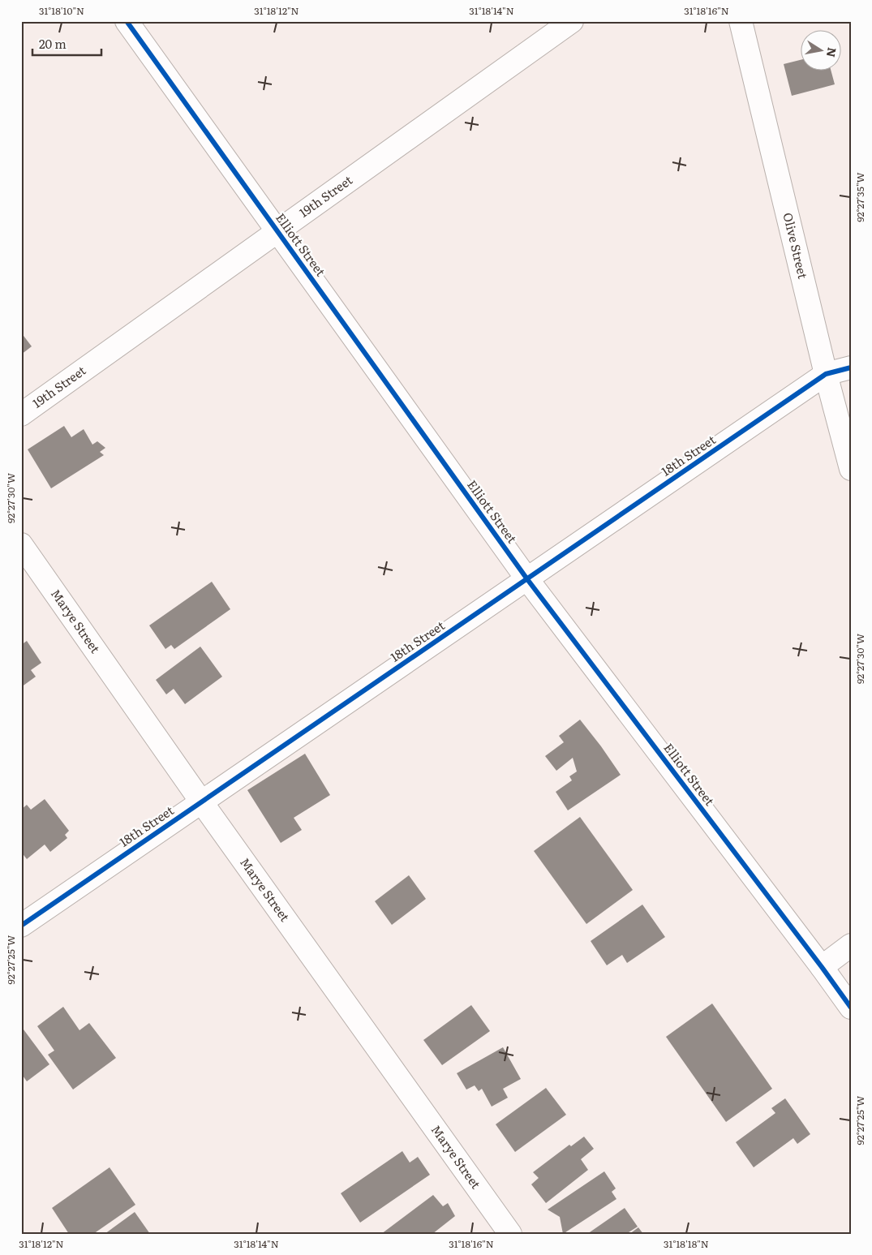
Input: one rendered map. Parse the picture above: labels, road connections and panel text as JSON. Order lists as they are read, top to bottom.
{
  "streets": {
    "street": [
      "19th Street",
      "Elliott Street",
      "Olive Street",
      "18th Street",
      "Marye Street"
    ]
  },
  "crossings": [
    ["19th Street", "Elliott Street"],
    ["Elliott Street", "18th Street"],
    ["Olive Street", "18th Street"],
    ["18th Street", "Marye Street"]
  ],
  "scale_bar": "20 m",
  "north": "right",
  "coordinates": [
    "31°18'10\"N",
    "31°18'12\"N",
    "31°18'14\"N",
    "31°18'16\"N",
    "92°27'35\"W",
    "92°27'30\"W",
    "92°27'25\"W",
    "31°18'18\"N"
  ]
}
